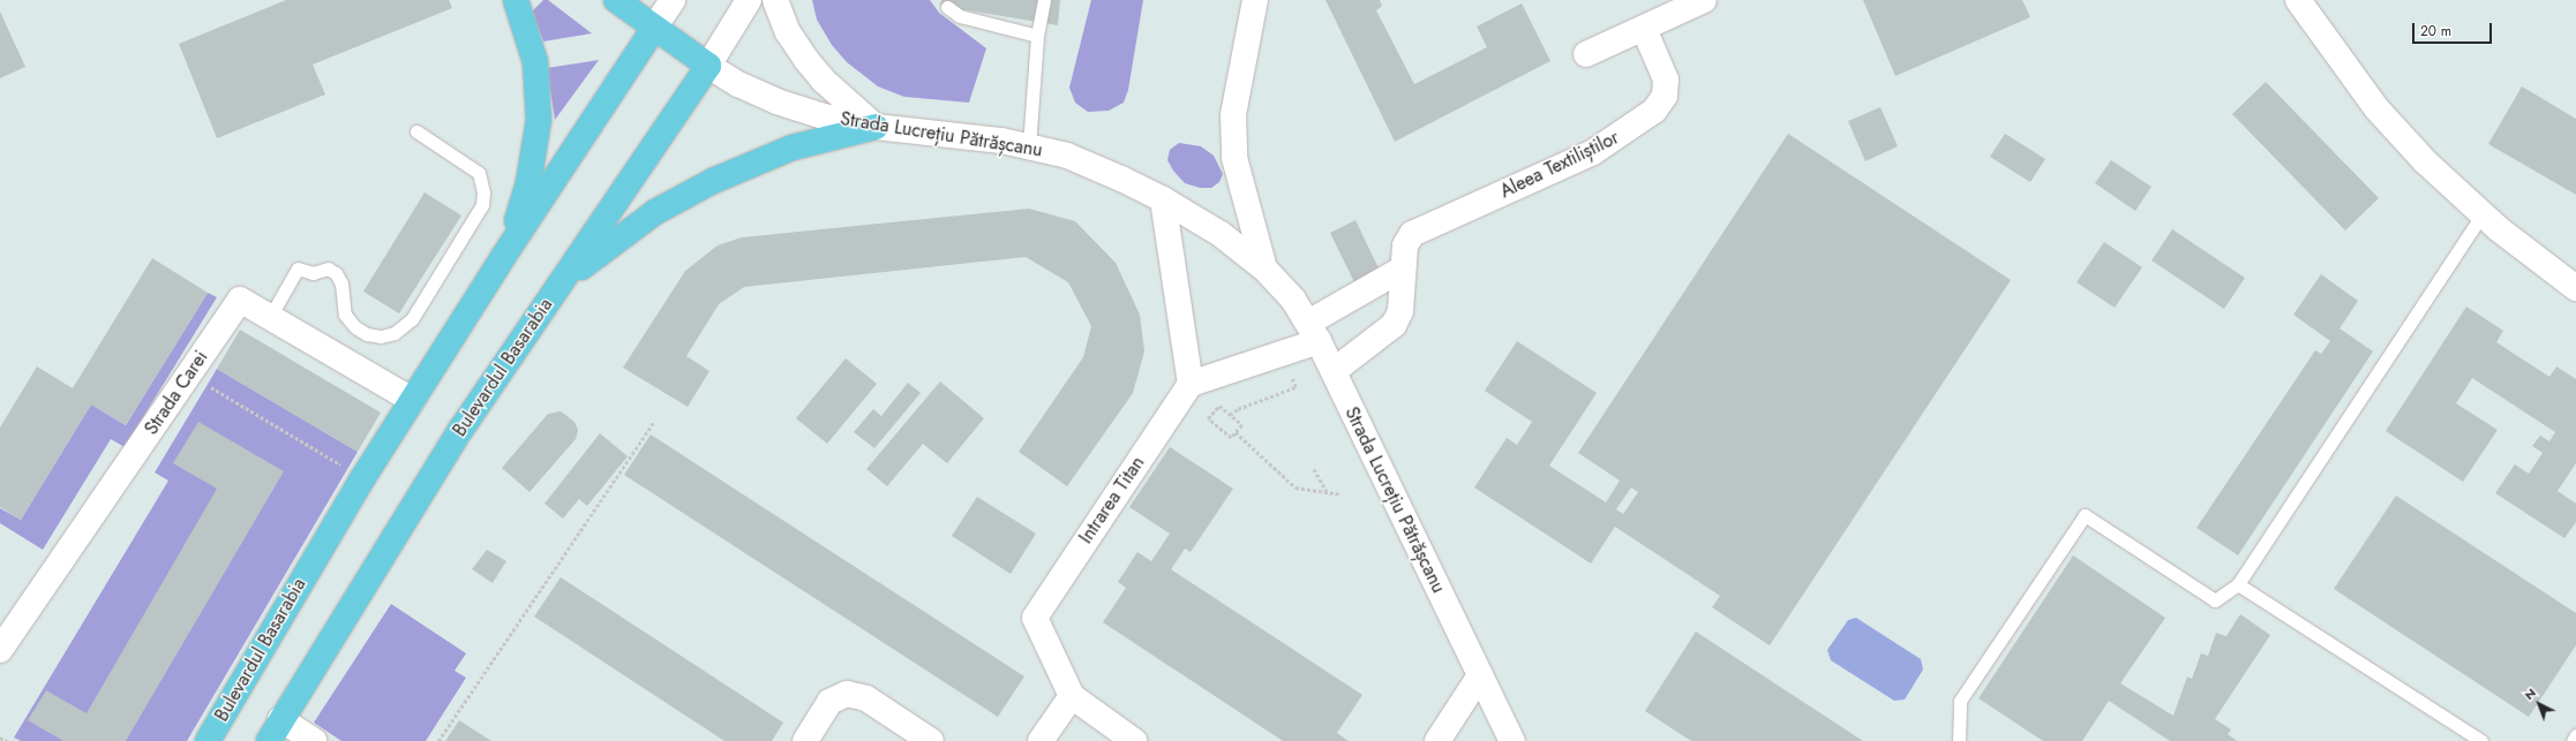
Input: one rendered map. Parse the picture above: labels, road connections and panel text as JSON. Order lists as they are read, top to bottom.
{
  "streets": {
    "main road": ["Bulevardul Basarabia"],
    "street": [
      "Strada Lucrețiu Pătrășcanu",
      "Aleea Textiliștilor",
      "Strada Carei",
      "Intrarea Titan"
    ]
  },
  "crossings": [
    ["Strada Lucrețiu Pătrășcanu", "Aleea Textiliștilor"],
    ["Strada Lucrețiu Pătrășcanu", "Bulevardul Basarabia"],
    ["Bulevardul Basarabia", "Strada Carei"]
  ],
  "scale_bar": "20 m",
  "north": "top left"
}
